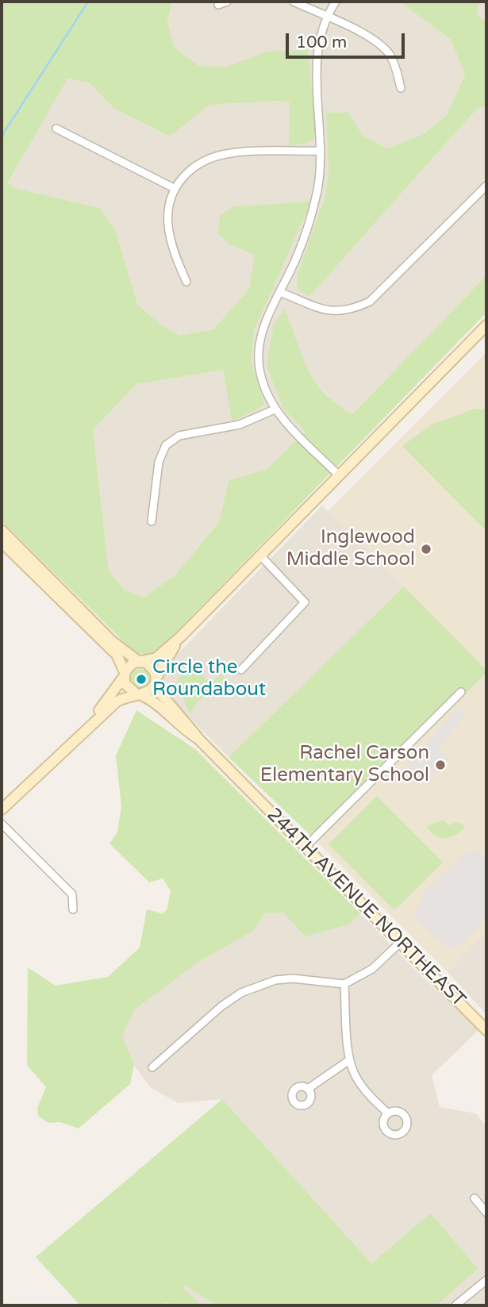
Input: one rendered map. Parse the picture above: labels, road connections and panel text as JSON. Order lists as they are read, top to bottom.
{
  "streets": {
    "street": ["244TH AVENUE NORTHEAST"]
  },
  "places": ["Inglewood Middle School", "Circle the Roundabout", "Rachel Carson Elementary School"],
  "scale_bar": "100 m"
}
